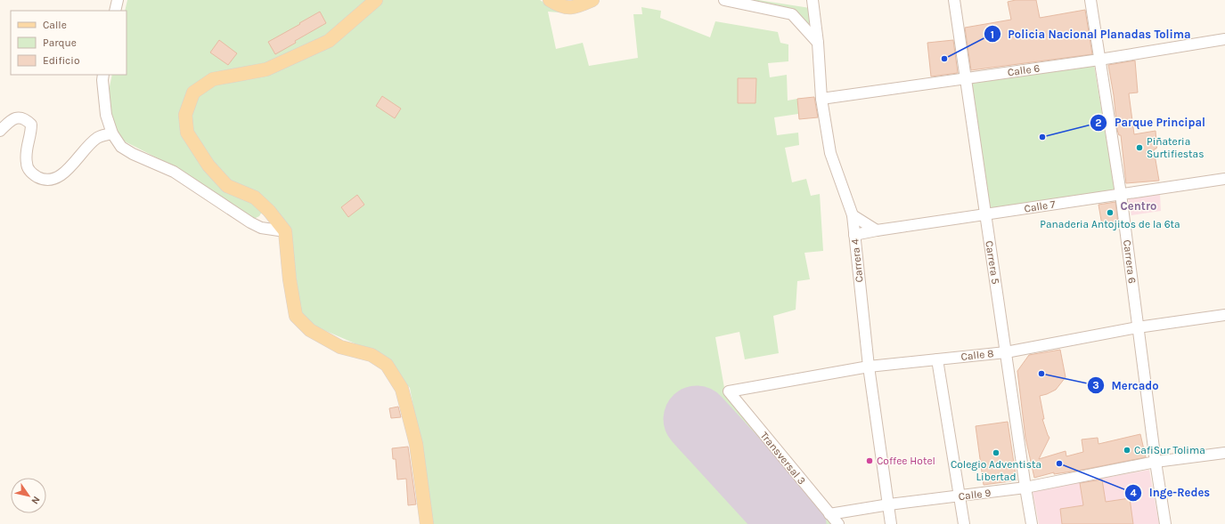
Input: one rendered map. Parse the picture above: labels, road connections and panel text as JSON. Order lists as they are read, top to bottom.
{
  "streets": {
    "street": [
      "Calle 6",
      "Calle 7",
      "Carrera 4",
      "Carrera 6",
      "Carrera 5",
      "Calle 8",
      "Transversal 3",
      "Calle 9"
    ]
  },
  "crossings": [
    ["Calle 6", "Carrera 4"],
    ["Calle 6", "Carrera 6"],
    ["Calle 6", "Carrera 5"],
    ["Calle 7", "Carrera 4"],
    ["Calle 7", "Carrera 6"],
    ["Calle 7", "Carrera 5"],
    ["Carrera 4", "Calle 8"],
    ["Carrera 4", "Calle 9"],
    ["Carrera 6", "Calle 8"],
    ["Carrera 6", "Calle 9"],
    ["Carrera 5", "Calle 8"],
    ["Carrera 5", "Calle 9"],
    ["Calle 8", "Transversal 3"],
    ["Transversal 3", "Calle 9"]
  ],
  "districts": ["Centro"],
  "places": [
    "Policia Nacional Planadas Tolima",
    "Parque Principal",
    "Piñateria Surtifiestas",
    "Panaderia Antojitos de la 6ta",
    "Mercado",
    "CafiSur Tolima",
    "Colegio Adventista Libertad",
    "Coffee Hotel",
    "Inge-Redes"
  ],
  "legend": ["Calle", "Parque", "Edificio"],
  "north": "bottom right"
}
